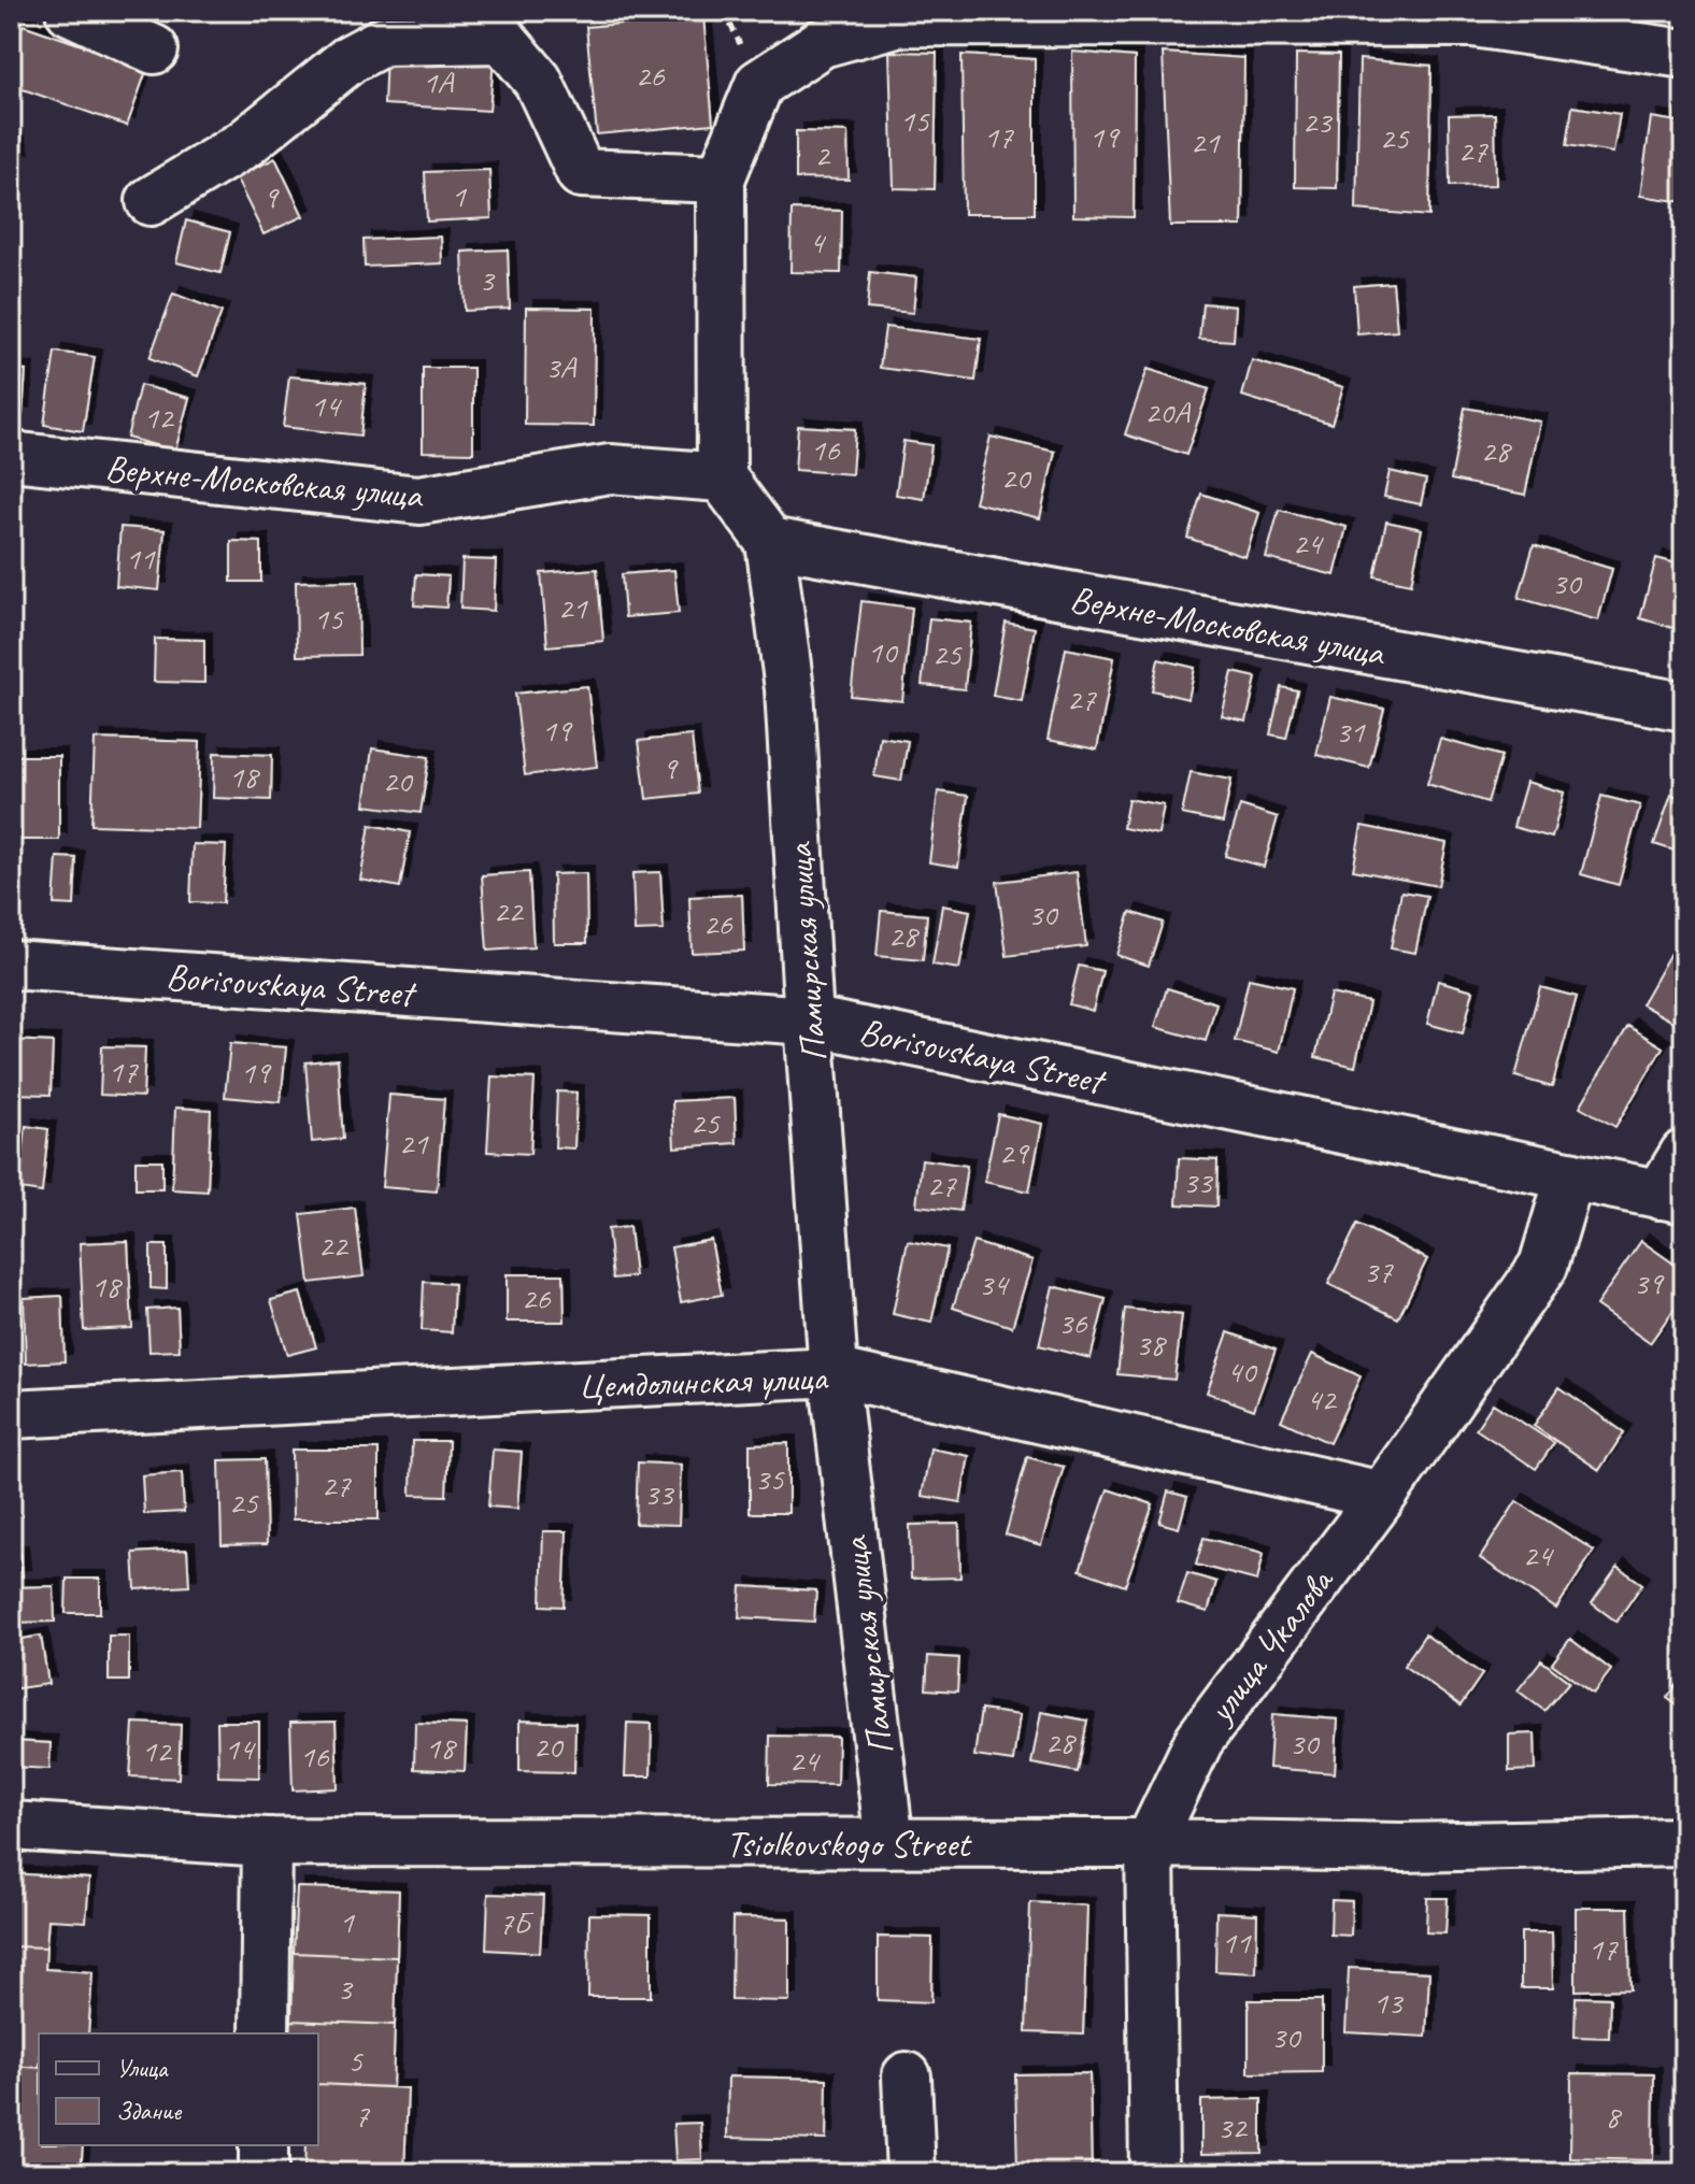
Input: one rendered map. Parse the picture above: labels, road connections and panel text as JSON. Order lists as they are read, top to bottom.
{
  "streets": {
    "street": [
      "Верхне-Московская улица",
      "Памирская улица",
      "Borisovskaya Street",
      "Цемдолинская улица",
      "улица Чкалова",
      "Tsiolkovskogo Street"
    ]
  },
  "crossings": [
    ["Верхне-Московская улица", "Памирская улица"],
    ["Памирская улица", "Borisovskaya Street"],
    ["Памирская улица", "Цемдолинская улица"],
    ["Памирская улица", "Tsiolkovskogo Street"],
    ["Borisovskaya Street", "улица Чкалова"],
    ["Цемдолинская улица", "улица Чкалова"],
    ["улица Чкалова", "Tsiolkovskogo Street"]
  ],
  "house_numbers": [
    "26",
    "1А",
    "15",
    "23",
    "17",
    "19",
    "25",
    "21",
    "27",
    "2",
    "1",
    "9",
    "4",
    "3",
    "3А",
    "14",
    "20А",
    "12",
    "16",
    "28",
    "20",
    "24",
    "11",
    "30",
    "21",
    "15",
    "10",
    "25",
    "27",
    "19",
    "31",
    "9",
    "18",
    "20",
    "22",
    "30",
    "26",
    "28",
    "17",
    "19",
    "25",
    "21",
    "29",
    "33",
    "27",
    "22",
    "37",
    "39",
    "34",
    "18",
    "26",
    "36",
    "38",
    "40",
    "42",
    "35",
    "27",
    "33",
    "25",
    "24",
    "28",
    "30",
    "20",
    "18",
    "14",
    "12",
    "16",
    "24",
    "1",
    "7Б",
    "11",
    "17",
    "3",
    "13",
    "30",
    "5",
    "7",
    "8",
    "32"
  ],
  "legend": ["Улица", "Здание"]
}
